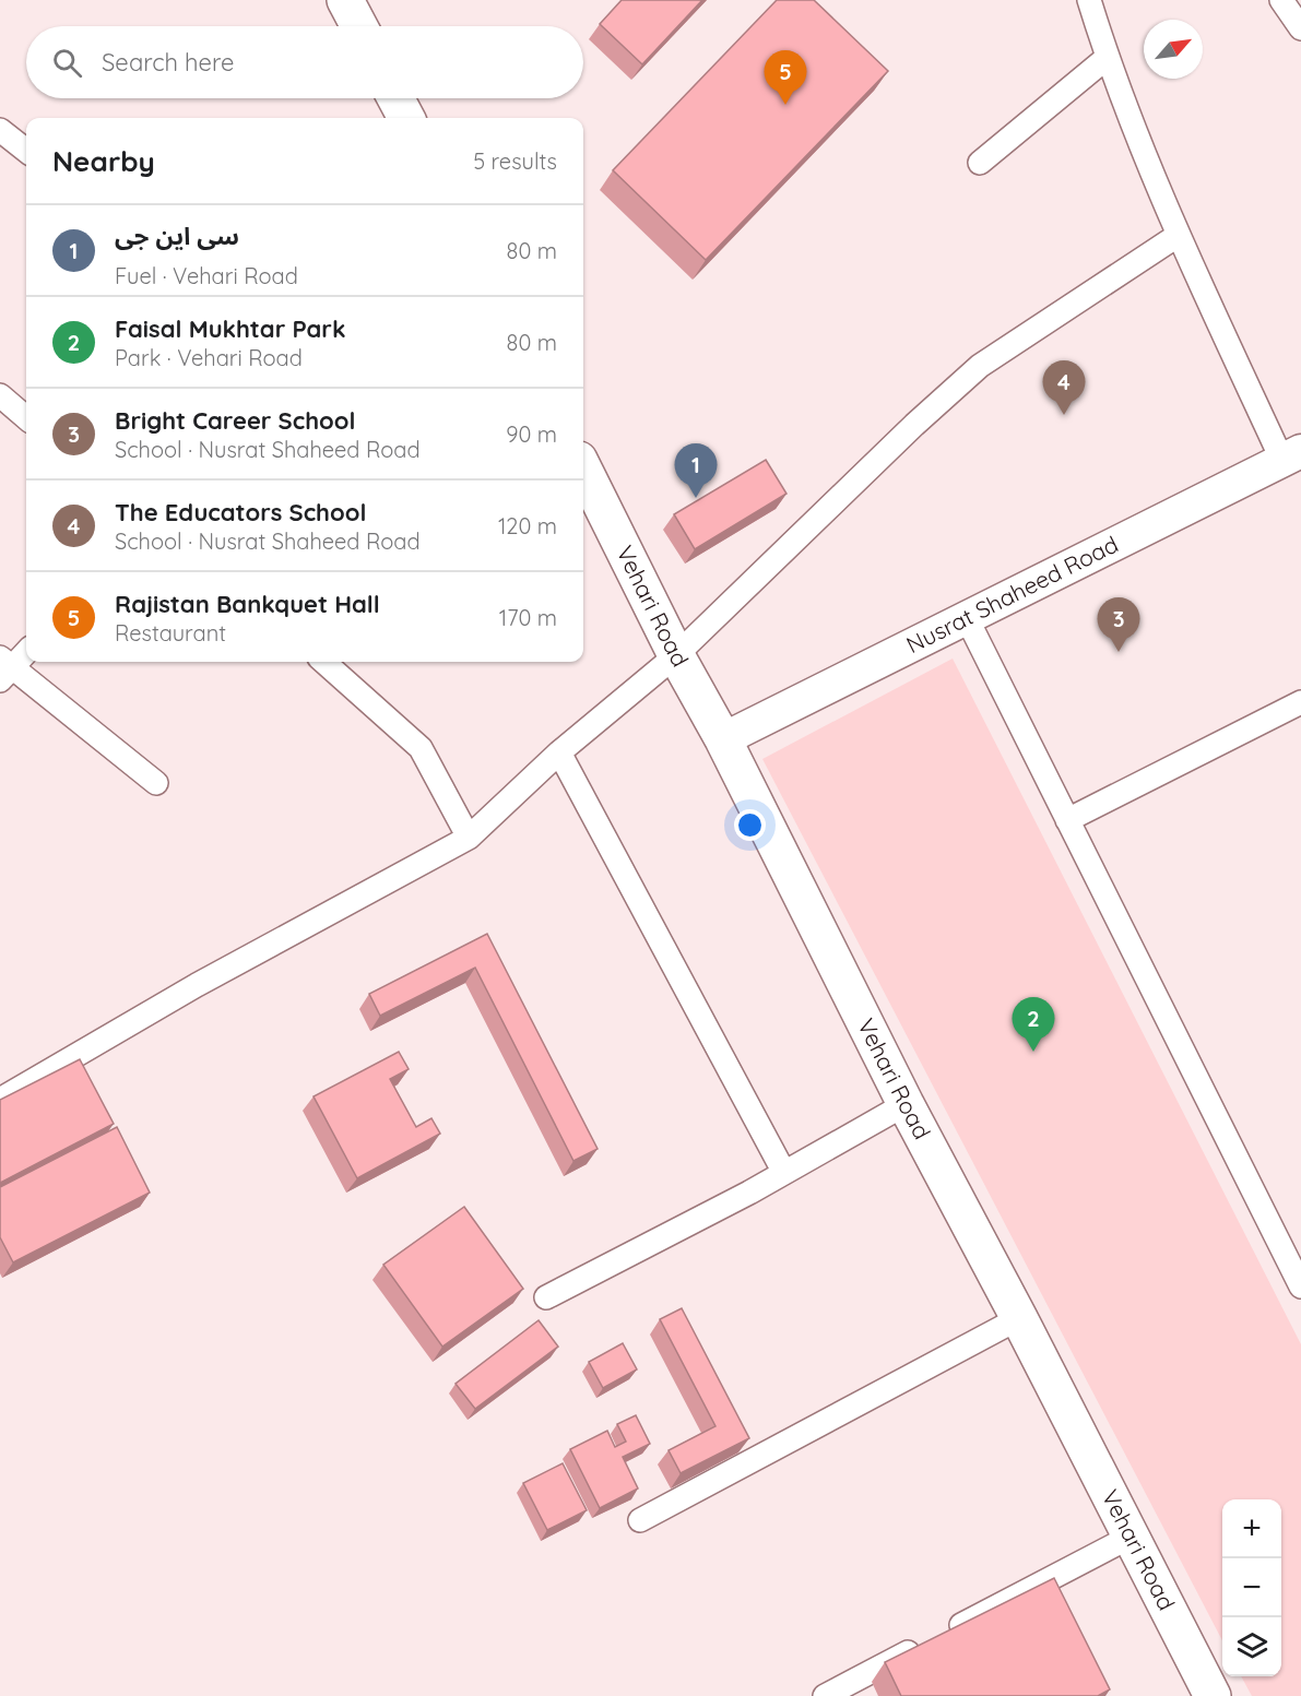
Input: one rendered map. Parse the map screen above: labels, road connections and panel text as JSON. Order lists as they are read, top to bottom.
{
  "streets": {
    "main road": ["Vehari Road"],
    "street": ["Nusrat Shaheed Road"]
  },
  "crossings": [
    ["Nusrat Shaheed Road", "Vehari Road"]
  ],
  "north": "top right",
  "page": {
    "search": "Search here",
    "pins": [
      "5",
      "4",
      "1",
      "3",
      "2"
    ],
    "heading": ["Nearby", "5 results"],
    "list": [
      {
        "mark": "1",
        "name": "سی این جی",
        "note": "Fuel · Vehari Road",
        "value": "80 m"
      },
      {
        "mark": "2",
        "name": "Faisal Mukhtar Park",
        "note": "Park · Vehari Road",
        "value": "80 m"
      },
      {
        "mark": "3",
        "name": "Bright Career School",
        "note": "School · Nusrat Shaheed Road",
        "value": "90 m"
      },
      {
        "mark": "4",
        "name": "The Educators School",
        "note": "School · Nusrat Shaheed Road",
        "value": "120 m"
      },
      {
        "mark": "5",
        "name": "Rajistan Bankquet Hall",
        "note": "Restaurant",
        "value": "170 m"
      }
    ],
    "map_buttons": ["+", "−"]
  }
}
